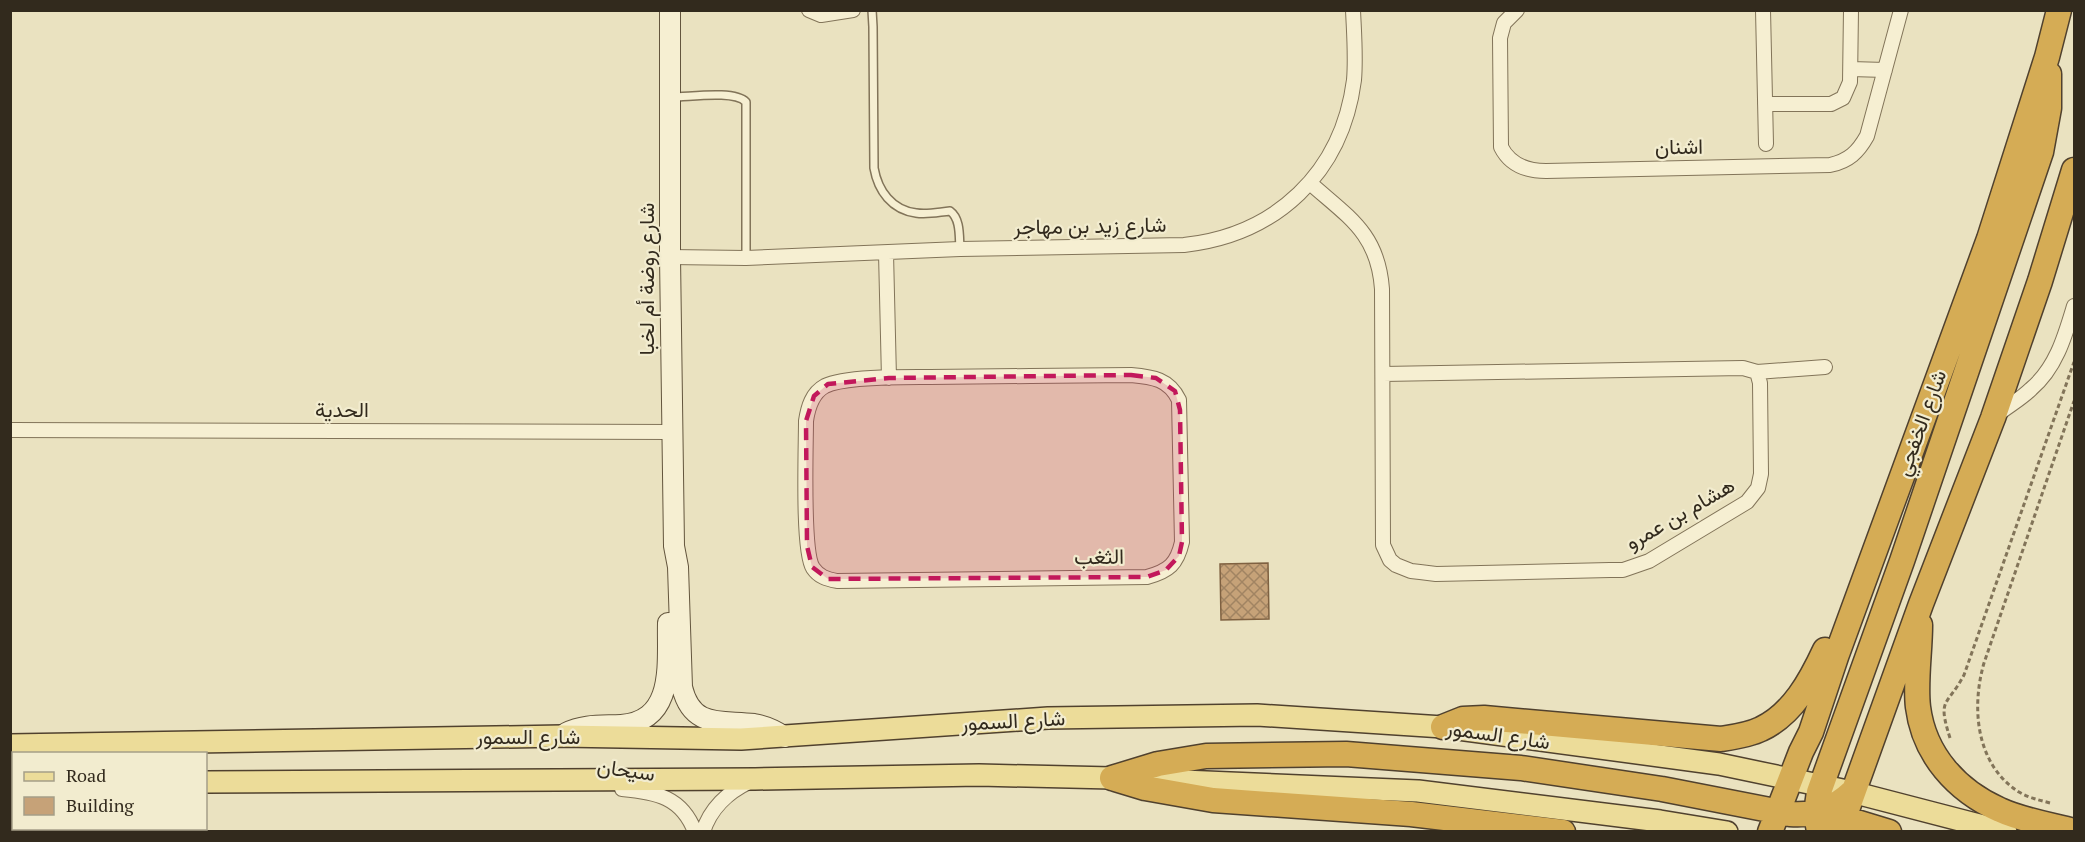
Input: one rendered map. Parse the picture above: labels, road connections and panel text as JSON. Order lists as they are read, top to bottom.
{
  "streets": {
    "highway": ["شارع الخفجي"],
    "main road": ["شارع السمور"],
    "street": [
      "اشنان",
      "شارع زيد بن مهاجر",
      "شارع روضة أم لخبا",
      "الحدية",
      "هشام بن عمرو",
      "الثغب",
      "سيحان"
    ]
  },
  "crossings": [
    ["شارع زيد بن مهاجر", "شارع روضة أم لخبا"],
    ["شارع زيد بن مهاجر", "هشام بن عمرو"],
    ["شارع روضة أم لخبا", "الحدية"],
    ["شارع روضة أم لخبا", "شارع السمور"],
    ["شارع الخفجي", "شارع السمور"],
    ["شارع السمور", "سيحان"]
  ],
  "legend": ["Road", "Building"]
}
